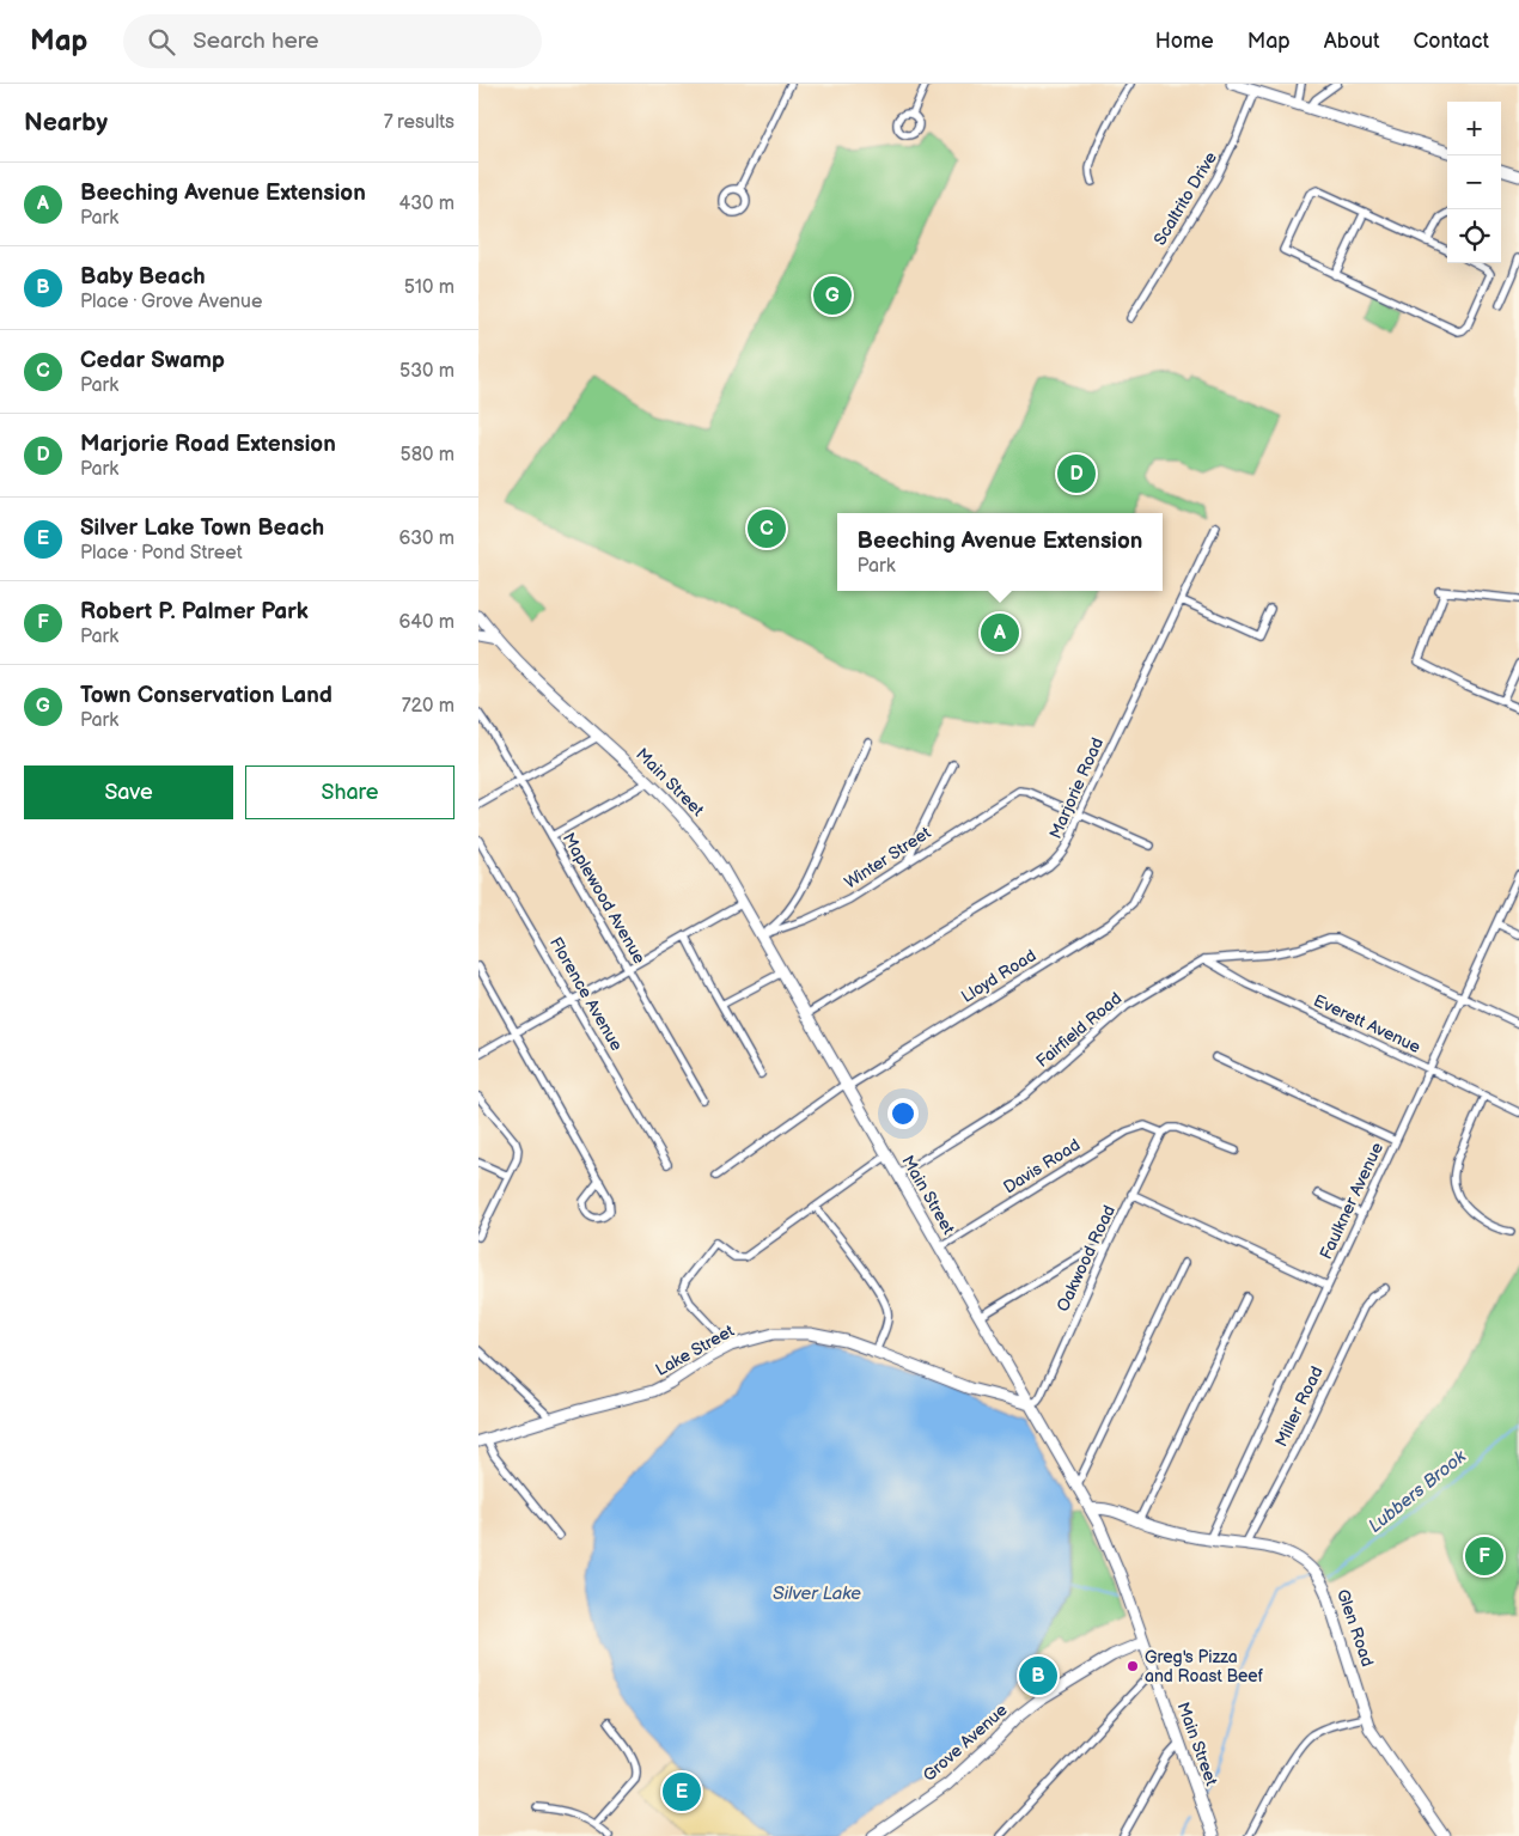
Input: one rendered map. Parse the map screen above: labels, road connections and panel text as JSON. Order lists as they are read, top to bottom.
{
  "streets": {
    "street": [
      "Scaltrito Drive",
      "Main Street",
      "Marjorie Road",
      "Winter Street",
      "Maplewood Avenue",
      "Lloyd Road",
      "Florence Avenue",
      "Everett Avenue",
      "Fairfield Road",
      "Davis Road",
      "Faulkner Avenue",
      "Oakwood Road",
      "Lake Street",
      "Miller Road",
      "Glen Road",
      "Grove Avenue"
    ]
  },
  "crossings": [
    ["Main Street", "Marjorie Road"],
    ["Main Street", "Winter Street"],
    ["Main Street", "Lloyd Road"],
    ["Main Street", "Fairfield Road"],
    ["Main Street", "Davis Road"],
    ["Main Street", "Oakwood Road"],
    ["Main Street", "Lake Street"],
    ["Main Street", "Glen Road"],
    ["Main Street", "Grove Avenue"],
    ["Marjorie Road", "Winter Street"],
    ["Everett Avenue", "Fairfield Road"],
    ["Everett Avenue", "Faulkner Avenue"],
    ["Fairfield Road", "Faulkner Avenue"],
    ["Davis Road", "Oakwood Road"],
    ["Faulkner Avenue", "Glen Road"],
    ["Oakwood Road", "Lake Street"],
    ["Miller Road", "Glen Road"]
  ],
  "water": ["Lubbers Brook", "Silver Lake"],
  "places": ["Greg's Pizza and Roast Beef"],
  "page": {
    "header": "Map",
    "search": "Search here",
    "nav": [
      "Home",
      "Map",
      "About",
      "Contact"
    ],
    "heading": ["Nearby", "7 results"],
    "map_buttons": ["+", "−"],
    "list": [
      {
        "mark": "A",
        "name": "Beeching Avenue Extension",
        "note": "Park",
        "value": "430 m"
      },
      {
        "mark": "B",
        "name": "Baby Beach",
        "note": "Place · Grove Avenue",
        "value": "510 m"
      },
      {
        "mark": "C",
        "name": "Cedar Swamp",
        "note": "Park",
        "value": "530 m"
      },
      {
        "mark": "D",
        "name": "Marjorie Road Extension",
        "note": "Park",
        "value": "580 m"
      },
      {
        "mark": "E",
        "name": "Silver Lake Town Beach",
        "note": "Place · Pond Street",
        "value": "630 m"
      },
      {
        "mark": "F",
        "name": "Robert P. Palmer Park",
        "note": "Park",
        "value": "640 m"
      },
      {
        "mark": "G",
        "name": "Town Conservation Land",
        "note": "Park",
        "value": "720 m"
      }
    ],
    "pins": [
      "G",
      "D",
      "C",
      "A",
      "F",
      "B",
      "E"
    ],
    "popup": ["Beeching Avenue Extension", "Park"],
    "buttons": ["Save", "Share"]
  }
}
